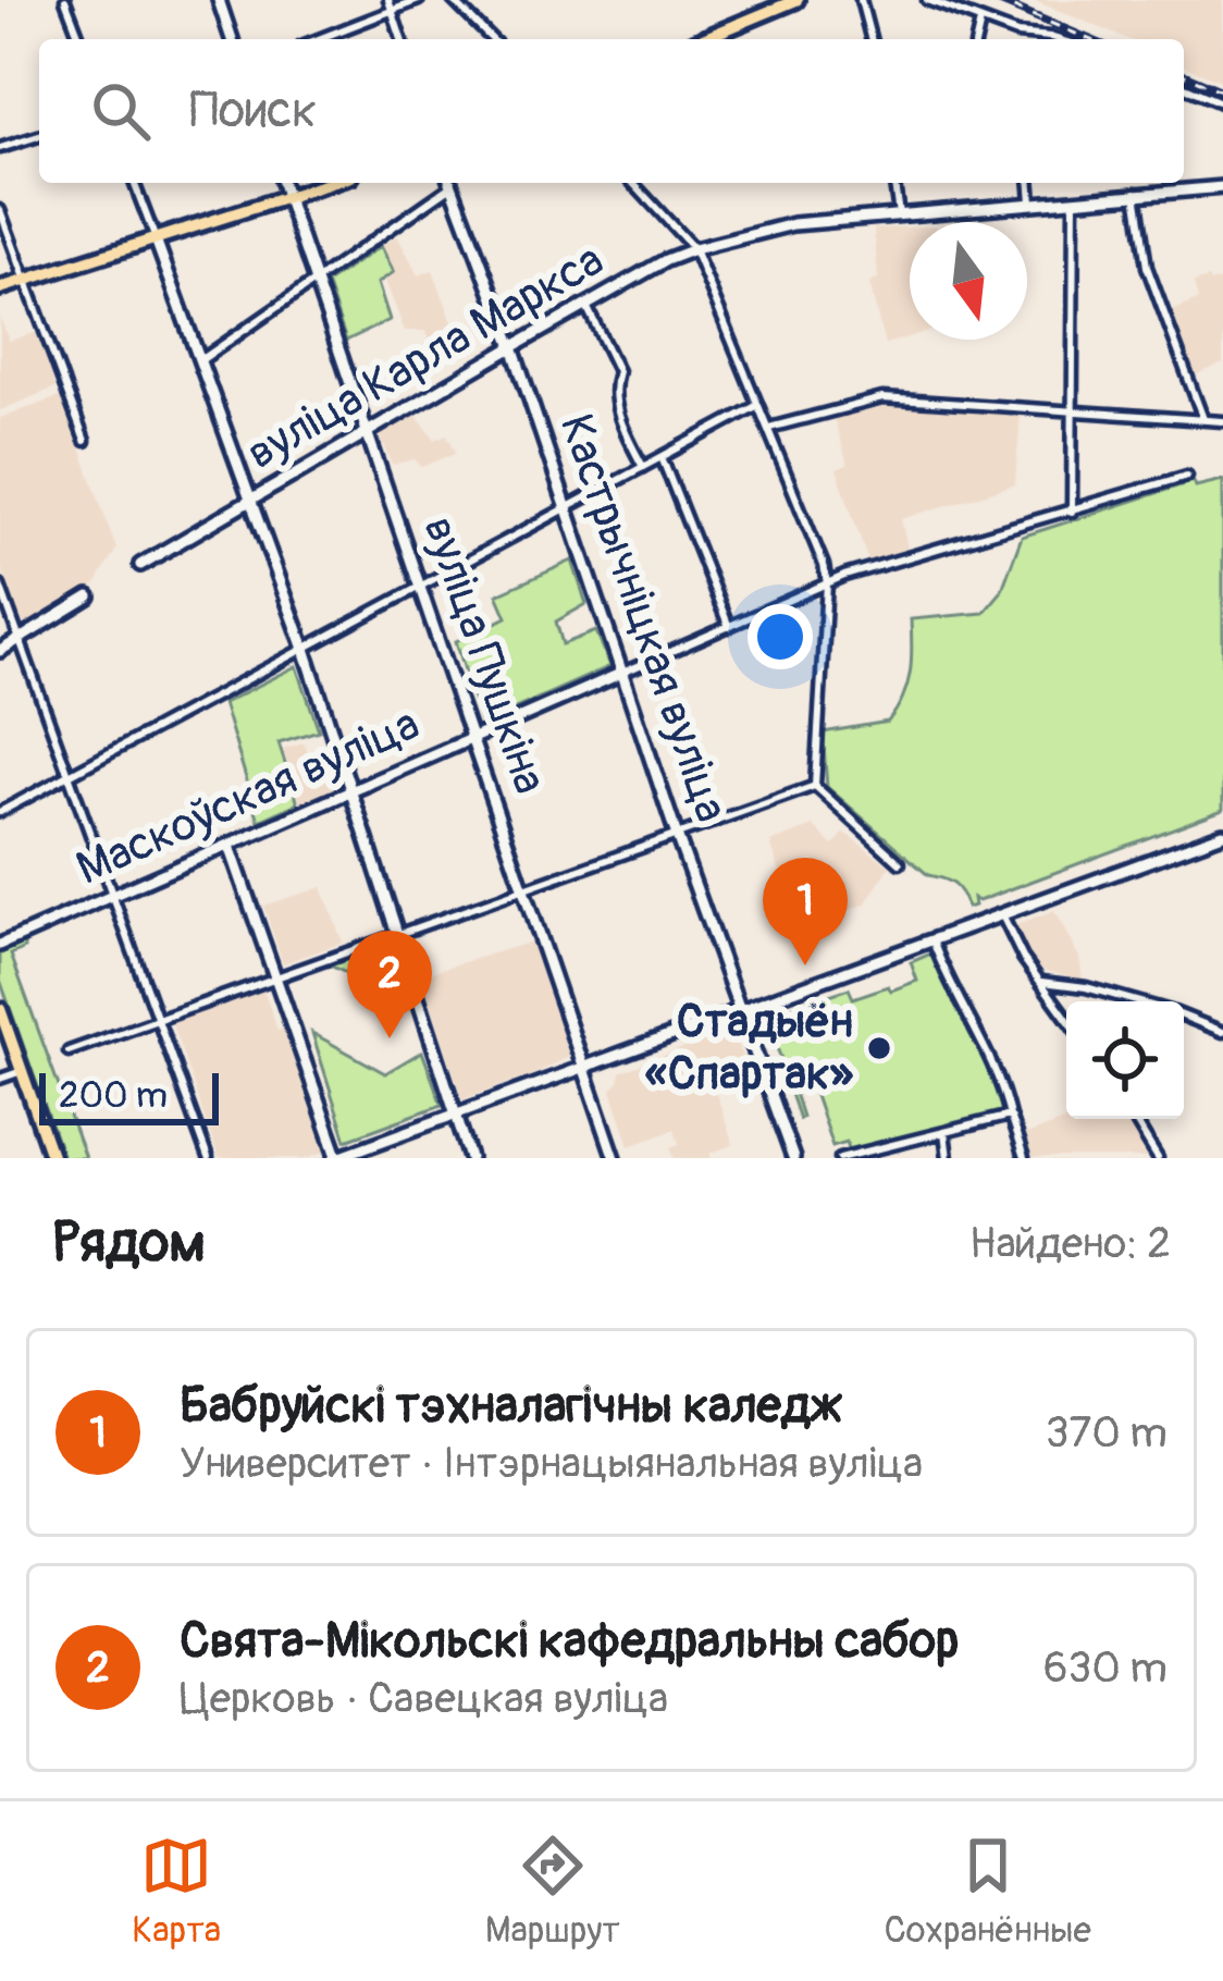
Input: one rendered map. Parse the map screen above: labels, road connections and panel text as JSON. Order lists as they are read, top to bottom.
{
  "streets": {
    "main road": [
      "вуліца Карла Маркса",
      "Кастрычніцкая вуліца",
      "вуліца Пушкіна",
      "Маскоўская вуліца"
    ]
  },
  "crossings": [
    ["вуліца Карла Маркса", "Кастрычніцкая вуліца"],
    ["вуліца Карла Маркса", "вуліца Пушкіна"],
    ["Кастрычніцкая вуліца", "Маскоўская вуліца"],
    ["вуліца Пушкіна", "Маскоўская вуліца"]
  ],
  "places": ["Стадыён «Спартак»"],
  "scale_bar": "200 m",
  "north": "bottom",
  "page": {
    "search": "Поиск",
    "pins": ["1", "2"],
    "scale": "200 m",
    "heading": ["Рядом", "Найдено: 2"],
    "list": [
      {
        "mark": "1",
        "name": "Бабруйскі тэхналагічны каледж",
        "note": "Университет · Інтэрнацыянальная вуліца",
        "value": "370 m"
      },
      {
        "mark": "2",
        "name": "Свята-Мікольскі кафедральны сабор",
        "note": "Церковь · Савецкая вуліца",
        "value": "630 m"
      }
    ],
    "nav": ["Карта", "Маршрут", "Сохранённые"]
  }
}
